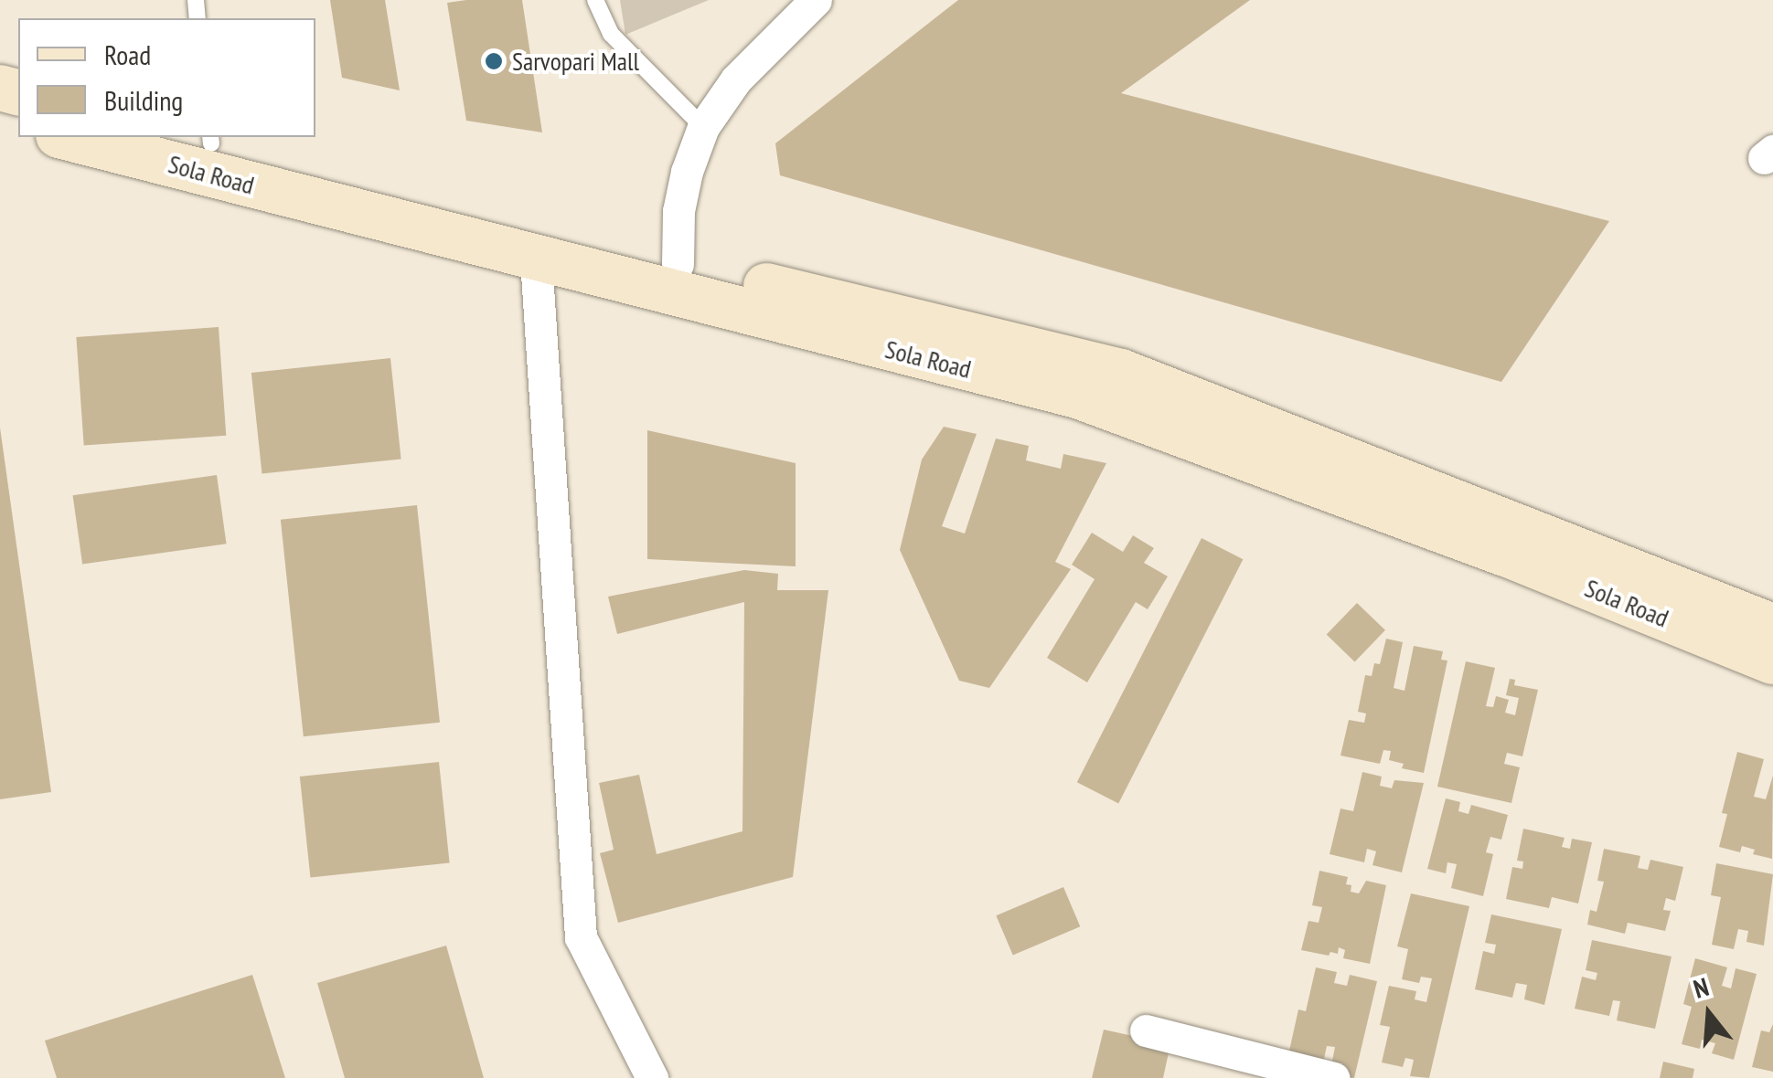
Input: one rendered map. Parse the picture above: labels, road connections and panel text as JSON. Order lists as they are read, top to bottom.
{
  "streets": {
    "main road": ["Sola Road"]
  },
  "places": ["Sarvopari Mall"],
  "legend": ["Road", "Building"],
  "north": "top"
}
